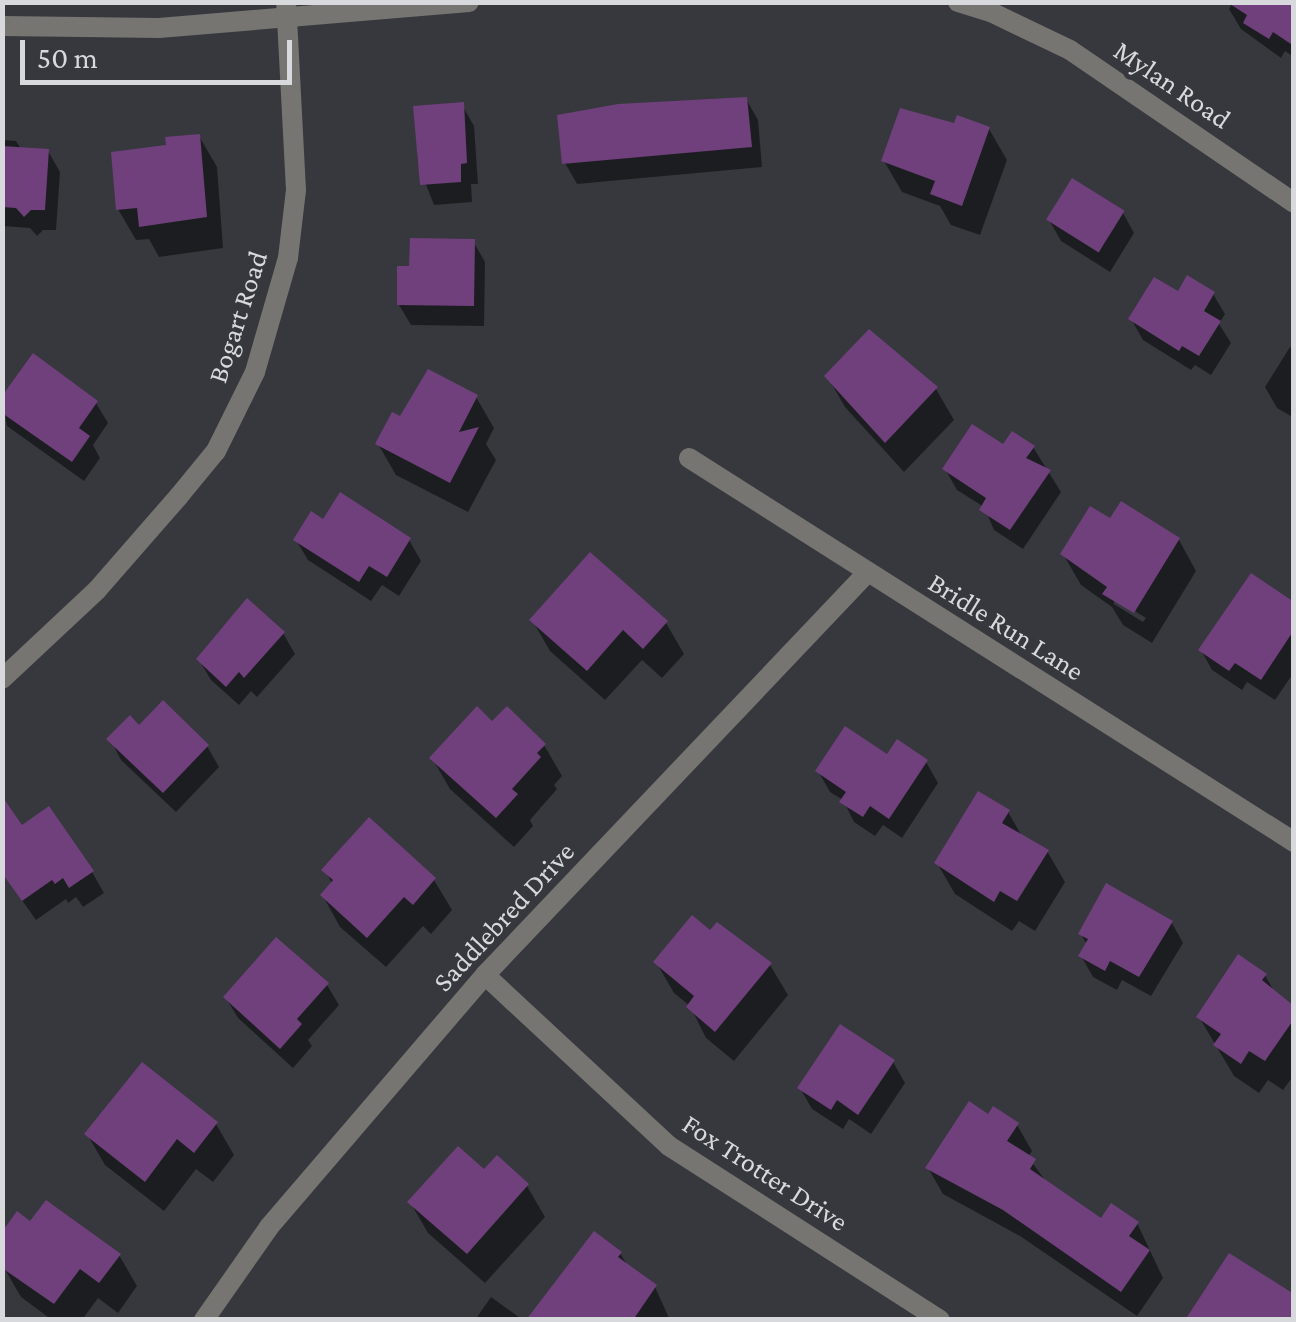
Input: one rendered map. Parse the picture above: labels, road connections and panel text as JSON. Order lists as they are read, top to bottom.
{
  "streets": {
    "street": [
      "Mylan Road",
      "Bogart Road",
      "Bridle Run Lane",
      "Saddlebred Drive",
      "Fox Trotter Drive"
    ]
  },
  "crossings": [
    ["Bridle Run Lane", "Saddlebred Drive"],
    ["Saddlebred Drive", "Fox Trotter Drive"]
  ],
  "scale_bar": "50 m"
}
